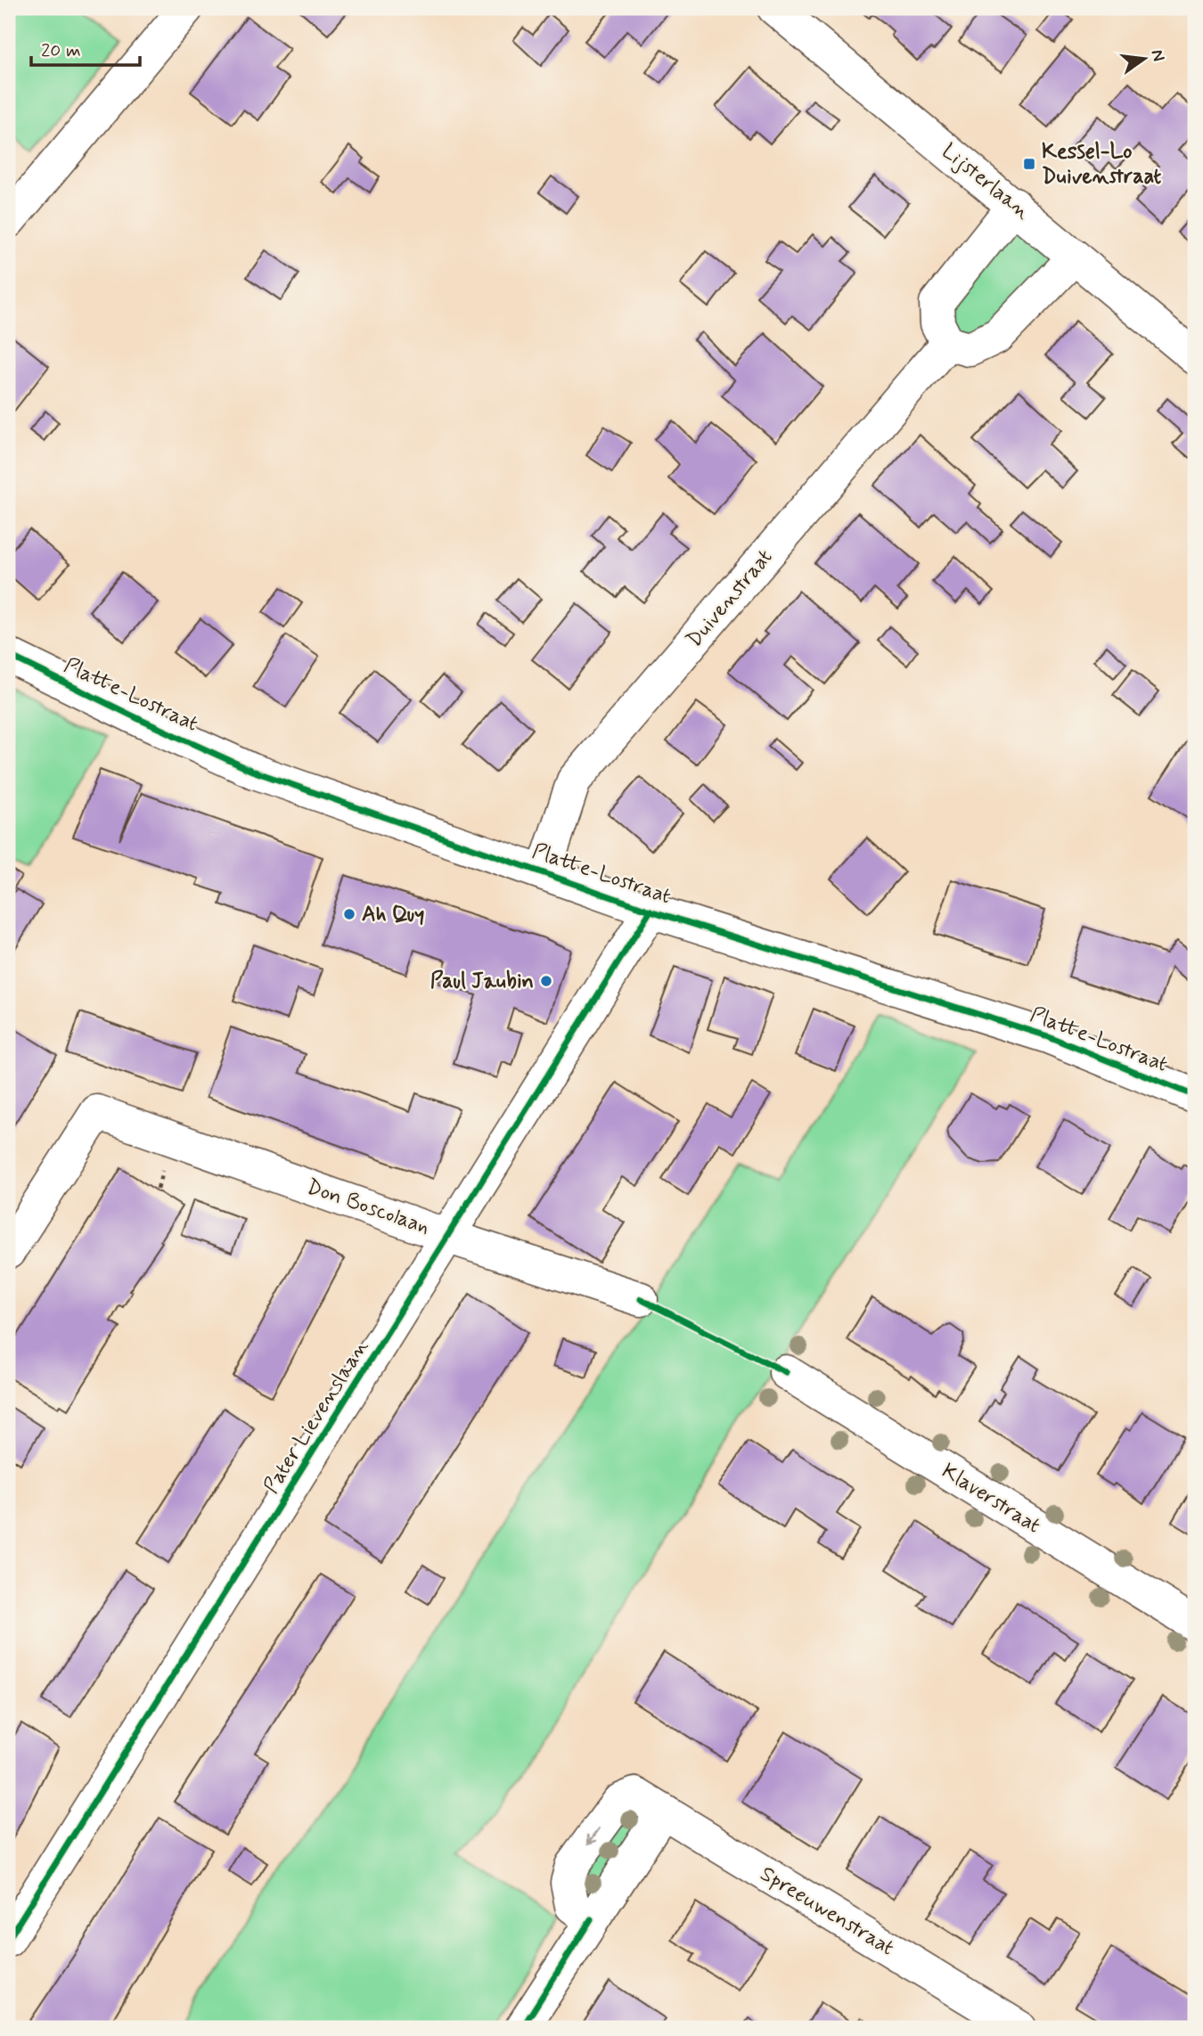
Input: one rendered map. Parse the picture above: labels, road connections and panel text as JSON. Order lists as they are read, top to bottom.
{
  "streets": {
    "street": [
      "Lijsterlaan",
      "Duivenstraat",
      "Platte-Lostraat",
      "Don Boscolaan",
      "Pater Lievenslaan",
      "Klaverstraat",
      "Spreeuwenstraat"
    ]
  },
  "crossings": [
    ["Duivenstraat", "Platte-Lostraat"],
    ["Platte-Lostraat", "Pater Lievenslaan"],
    ["Don Boscolaan", "Pater Lievenslaan"]
  ],
  "places": {
    "transit": ["Kessel-Lo Duivenstraat"],
    "other": ["Ah Quy", "Paul Jaubin"]
  },
  "scale_bar": "20 m",
  "north": "right"
}
